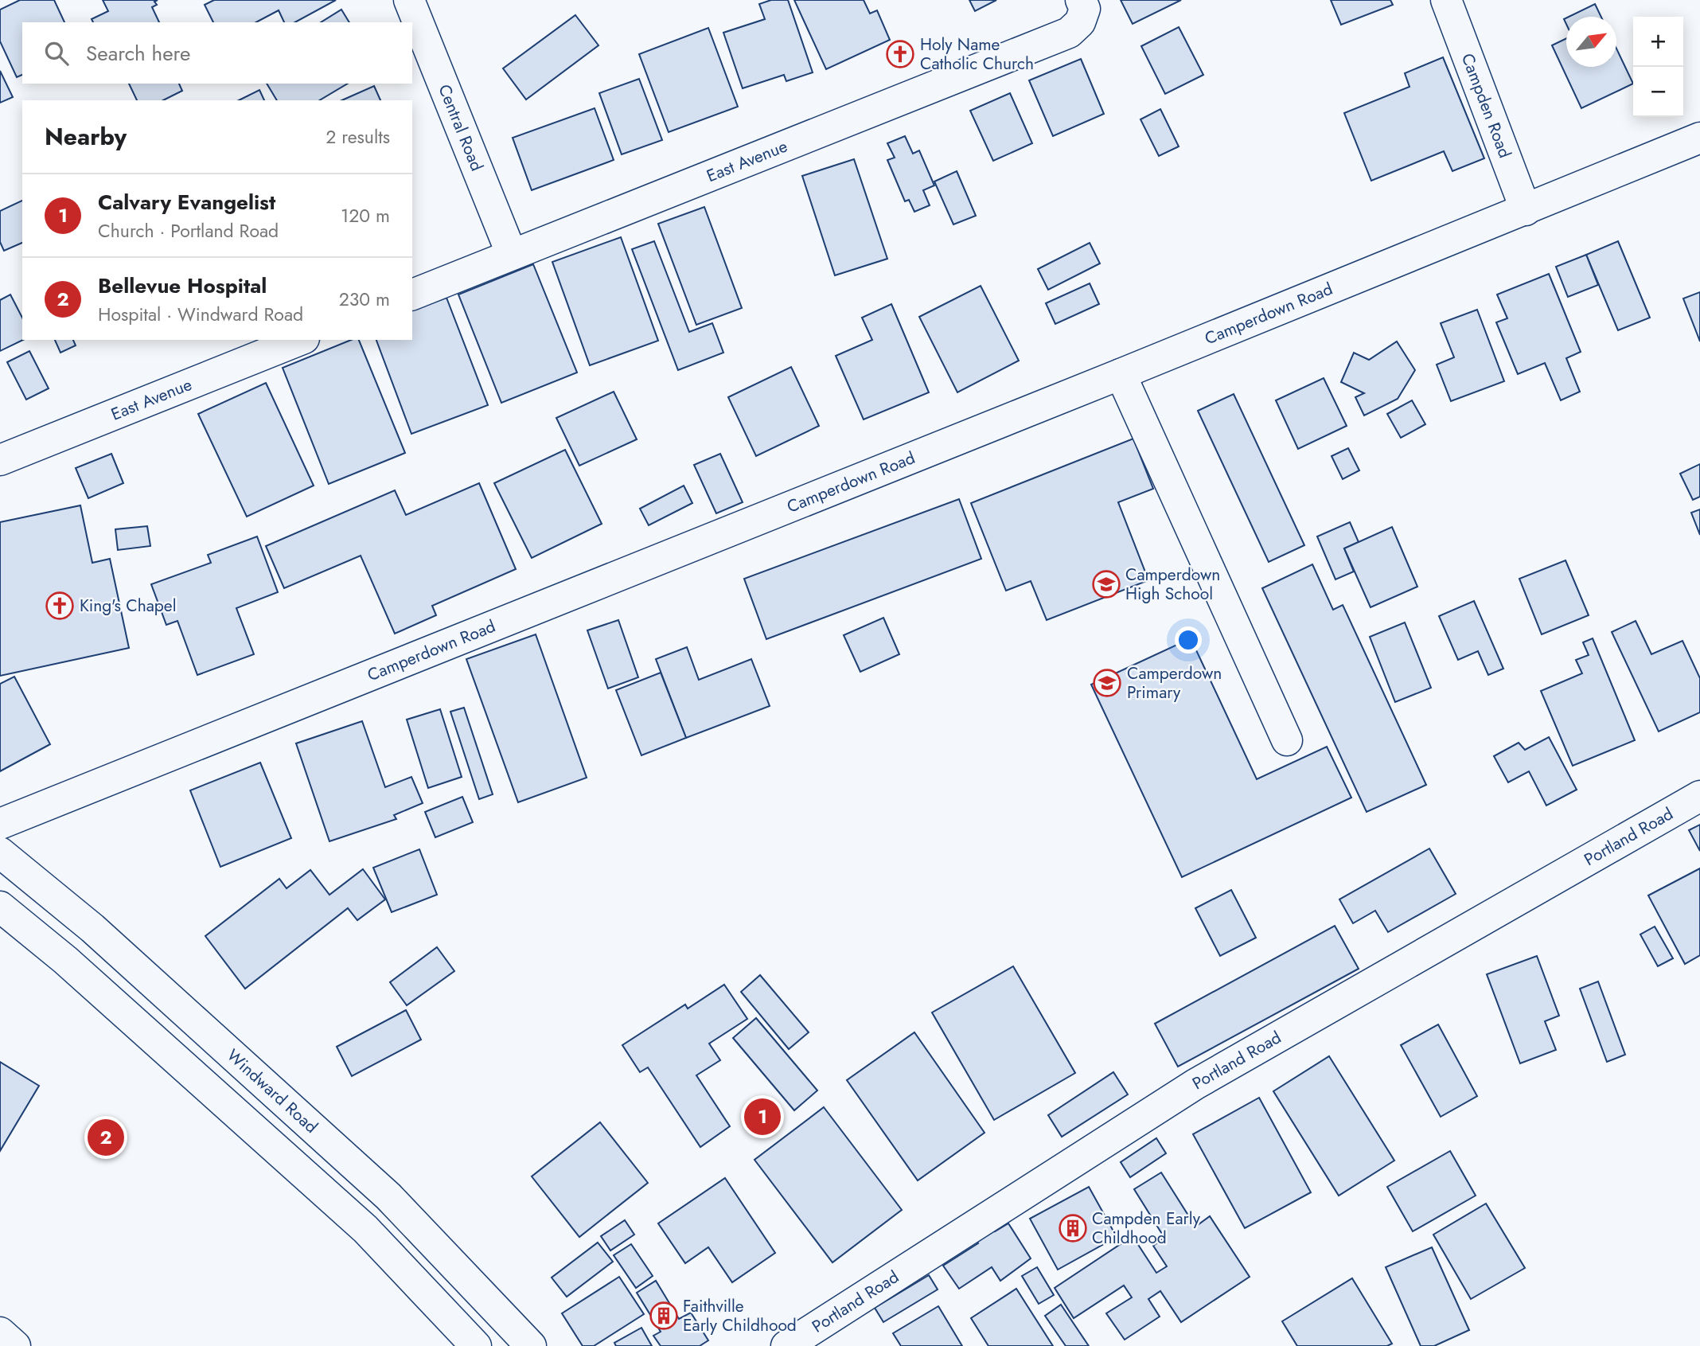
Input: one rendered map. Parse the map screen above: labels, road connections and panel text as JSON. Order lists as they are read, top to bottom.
{
  "streets": {
    "street": [
      "Campden Road",
      "Central Road",
      "East Avenue",
      "Camperdown Road",
      "Portland Road",
      "Windward Road"
    ]
  },
  "crossings": [
    ["Campden Road", "Camperdown Road"],
    ["Central Road", "East Avenue"]
  ],
  "places": {
    "church": ["Holy Name Catholic Church", "King's Chapel"],
    "school or university": ["Camperdown High School", "Camperdown Primary"],
    "building": ["Campden Early Childhood", "Faithville Early Childhood"]
  },
  "north": "top right",
  "page": {
    "map_buttons": ["+", "−"],
    "search": "Search here",
    "heading": ["Nearby", "2 results"],
    "list": [
      {
        "mark": "1",
        "name": "Calvary Evangelist",
        "note": "Church · Portland Road",
        "value": "120 m"
      },
      {
        "mark": "2",
        "name": "Bellevue Hospital",
        "note": "Hospital · Windward Road",
        "value": "230 m"
      }
    ],
    "pins": ["1", "2"]
  }
}
